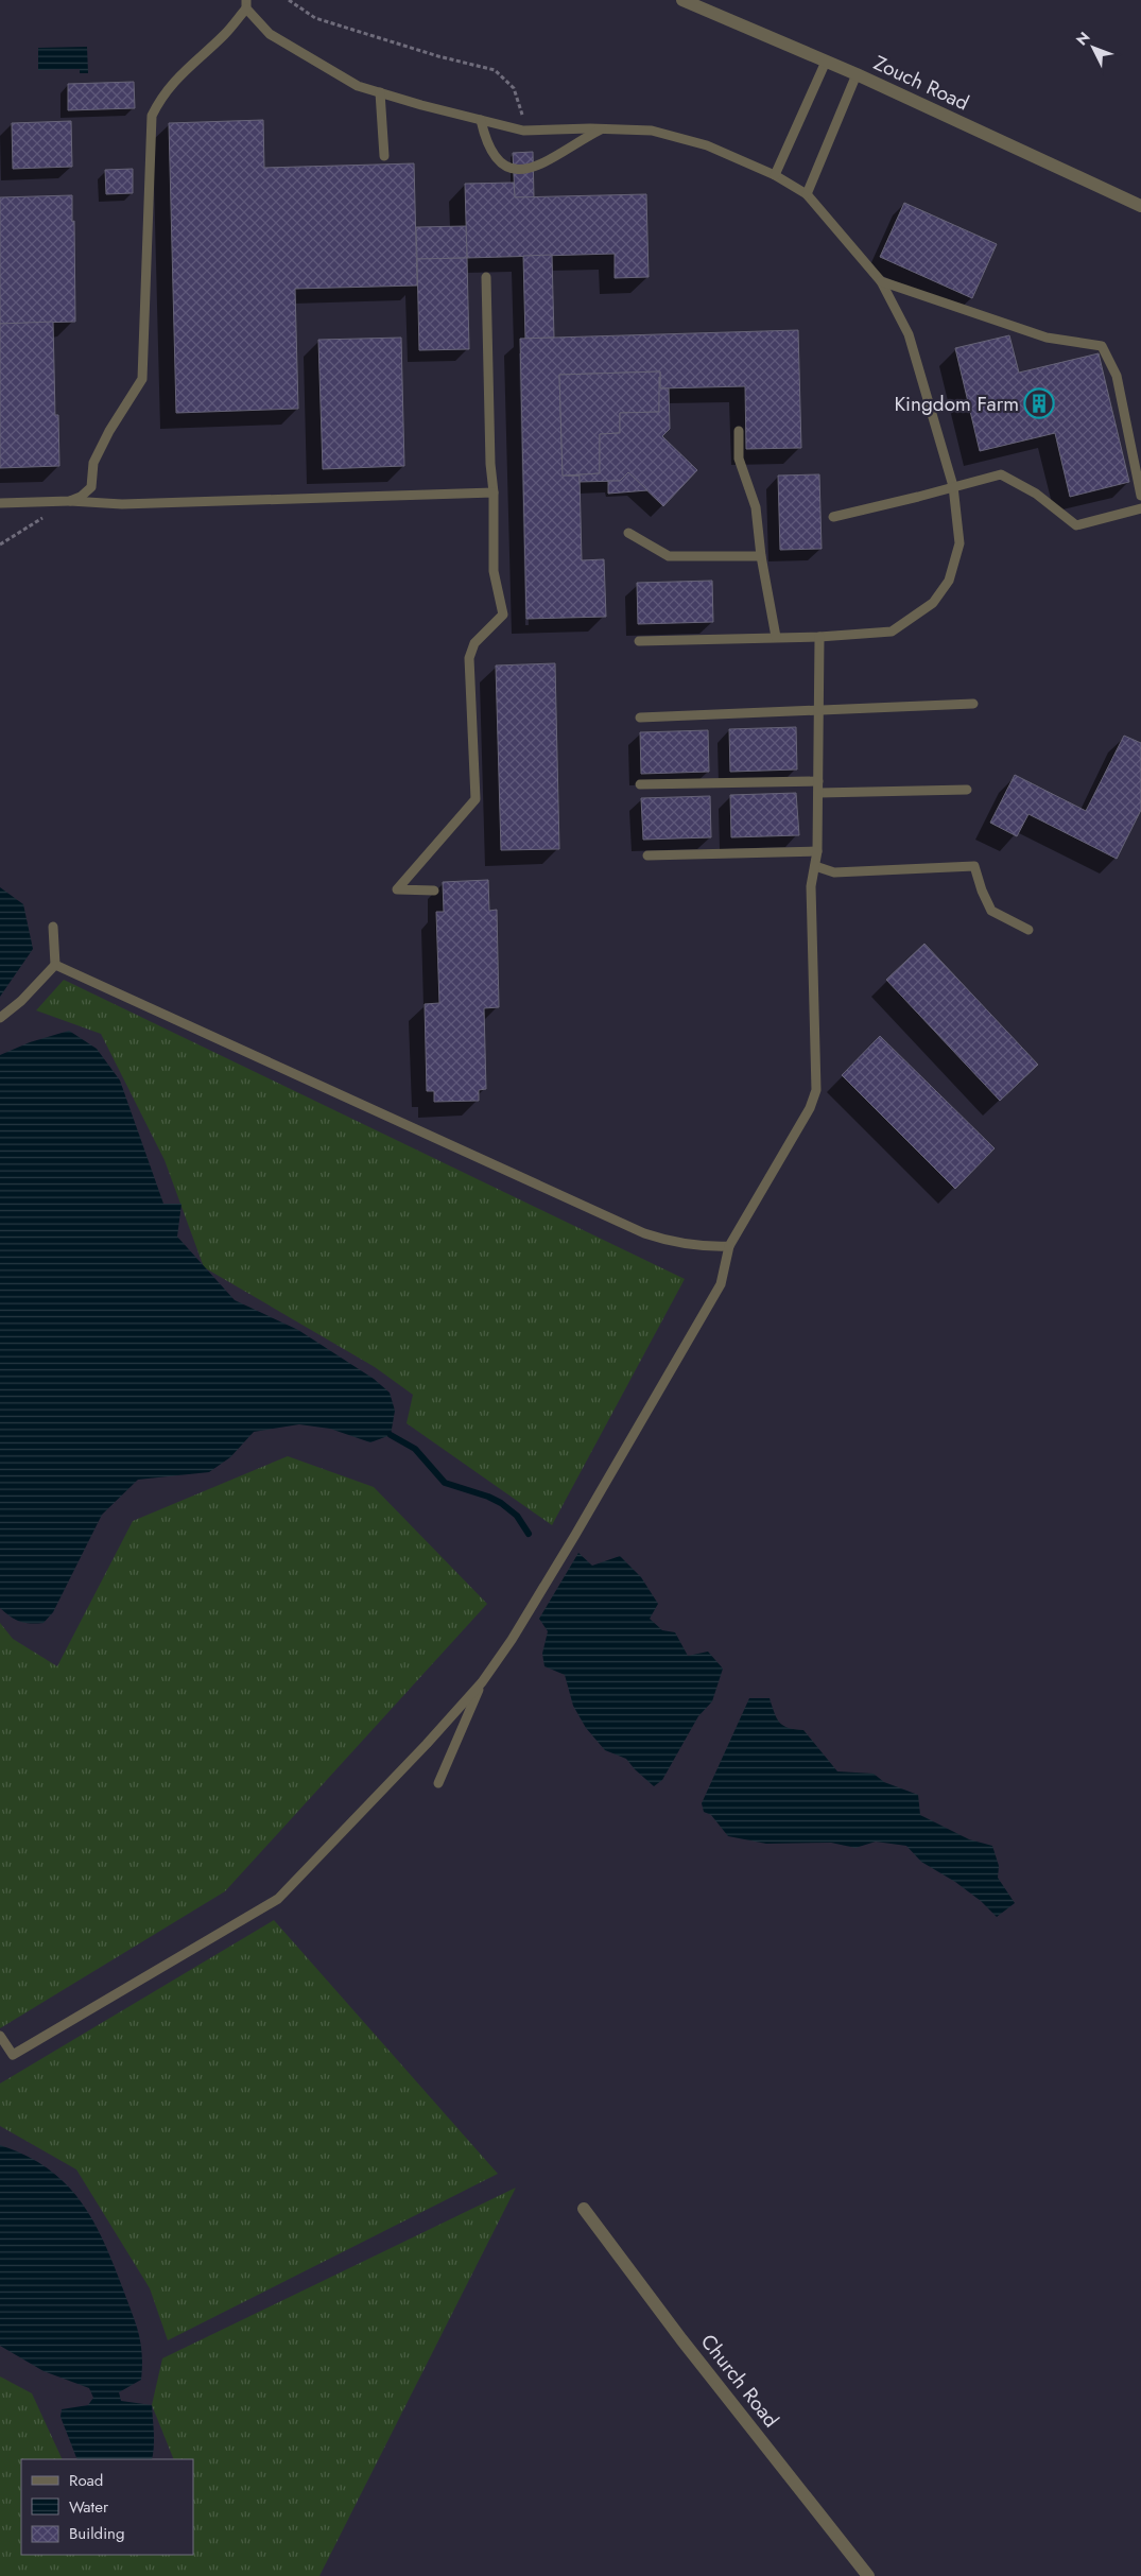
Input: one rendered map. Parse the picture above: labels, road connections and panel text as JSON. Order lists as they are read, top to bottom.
{
  "streets": {
    "street": ["Zouch Road", "Church Road"]
  },
  "places": {
    "building": ["Kingdom Farm"]
  },
  "legend": ["Road", "Water", "Building"],
  "north": "top left"
}
